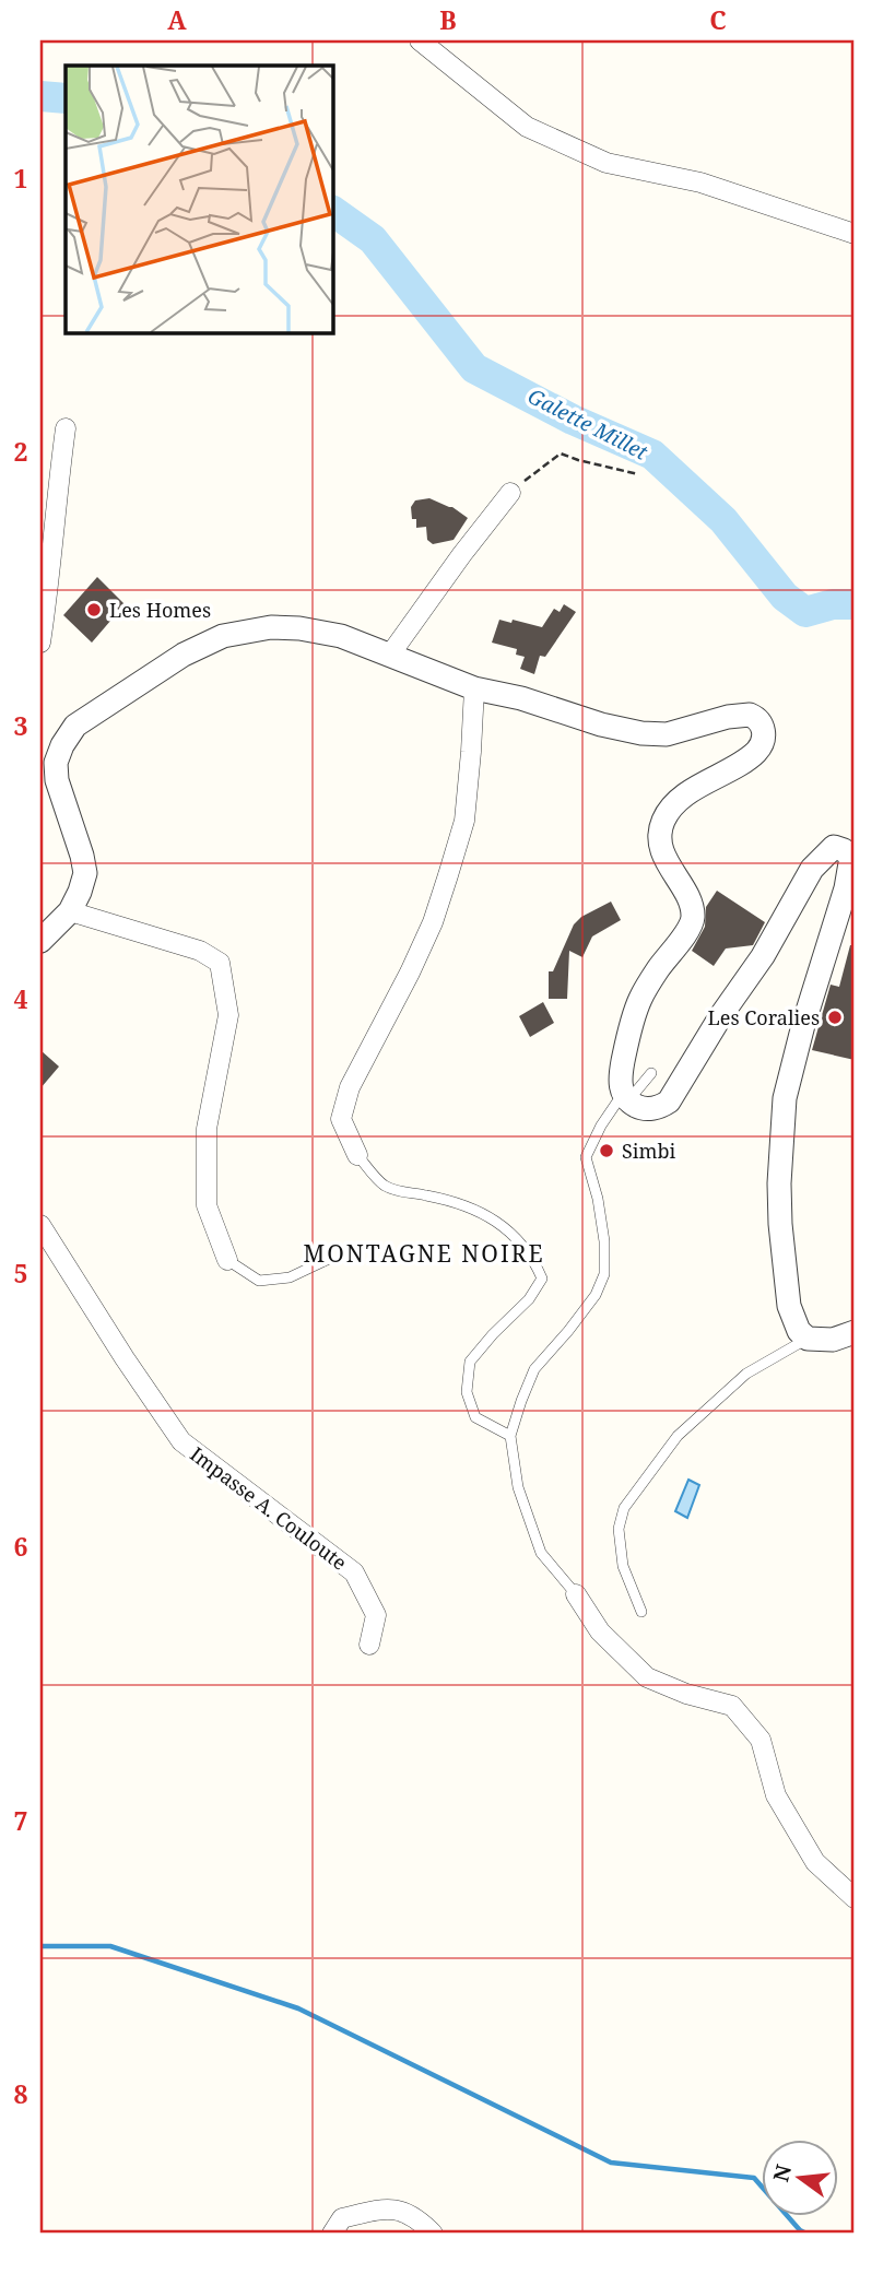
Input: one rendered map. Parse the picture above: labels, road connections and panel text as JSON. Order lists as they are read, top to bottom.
{
  "streets": {
    "street": ["Impasse A. Couloute"]
  },
  "districts": ["MONTAGNE NOIRE"],
  "water": ["Galette Millet"],
  "places": ["Les Homes", "Les Coralies", "Simbi"],
  "north": "left",
  "grid": {
    "columns": ["A", "B", "C"],
    "rows": [
      "1",
      "2",
      "3",
      "4",
      "5",
      "6",
      "7",
      "8"
    ]
  }
}
